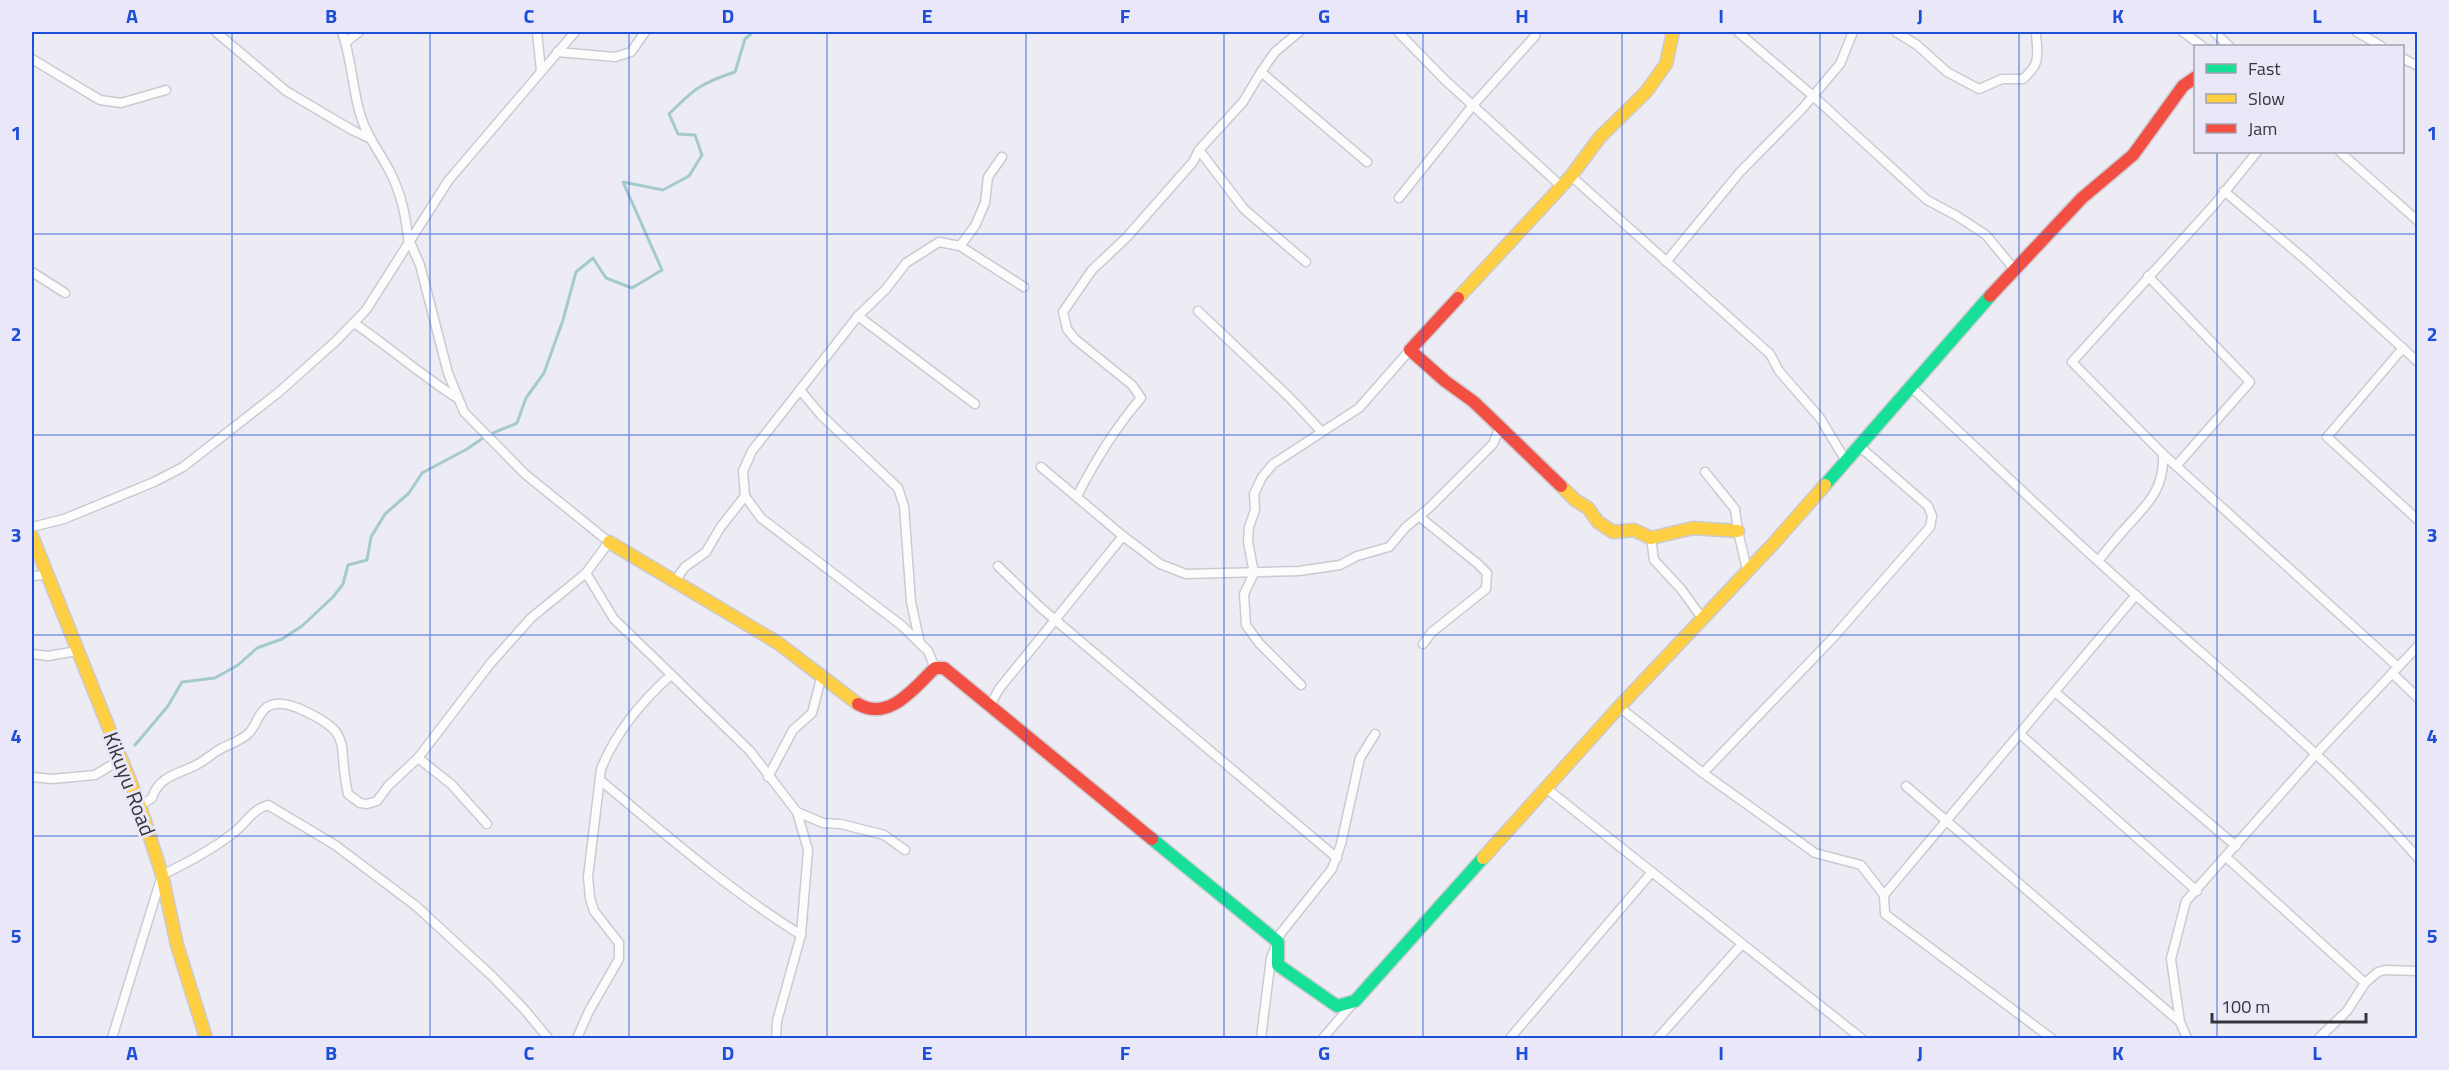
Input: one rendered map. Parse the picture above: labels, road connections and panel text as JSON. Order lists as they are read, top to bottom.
{
  "streets": {
    "street": ["Kikuyu Road"]
  },
  "legend": ["Fast", "Slow", "Jam"],
  "scale_bar": "100 m",
  "grid": {
    "columns": [
      "A",
      "B",
      "C",
      "D",
      "E",
      "F",
      "G",
      "H",
      "I",
      "J",
      "K",
      "L"
    ],
    "rows": [
      "1",
      "2",
      "3",
      "4",
      "5"
    ]
  }
}
